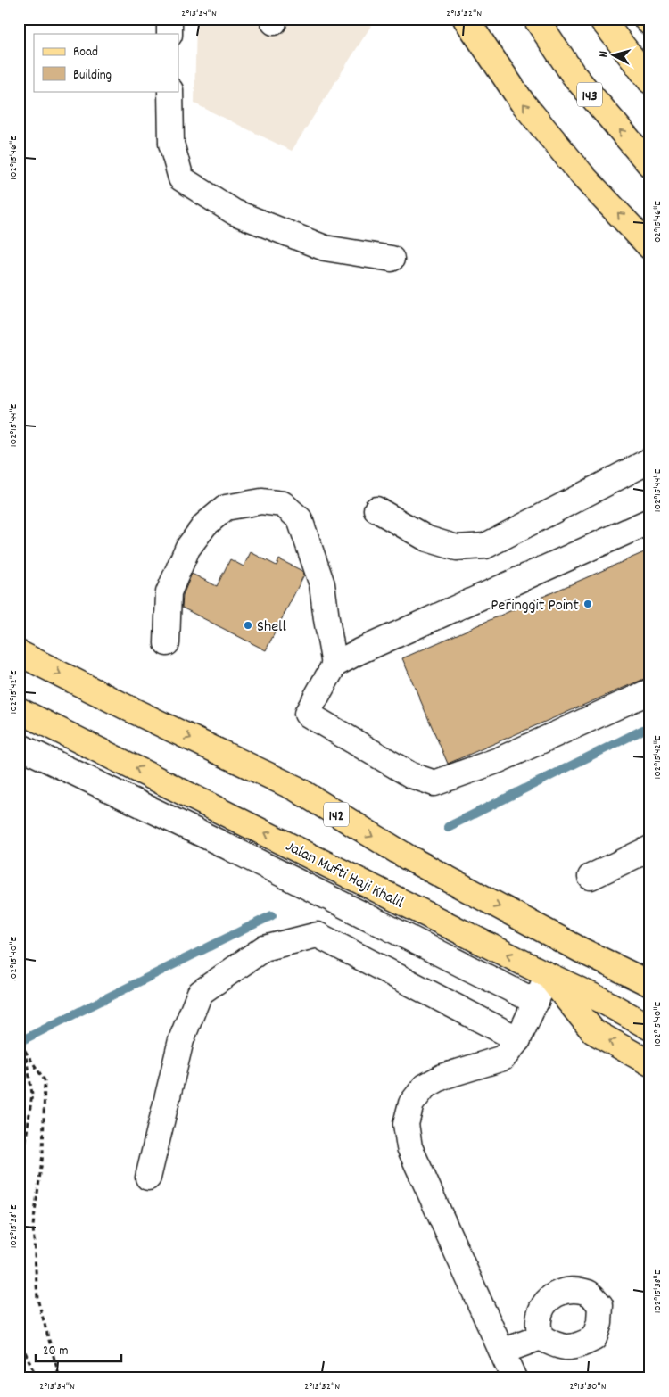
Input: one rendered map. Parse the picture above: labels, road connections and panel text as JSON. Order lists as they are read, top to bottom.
{
  "streets": {
    "main road": ["143", "142", "Jalan Mufti Haji Khalil"]
  },
  "places": ["Peringgit Point", "Shell"],
  "legend": ["Road", "Building"],
  "scale_bar": "20 m",
  "north": "left",
  "coordinates": [
    "2°13'34\"N",
    "2°13'32\"N",
    "102°15'46\"E",
    "102°15'44\"E",
    "102°15'42\"E",
    "102°15'40\"E",
    "102°15'38\"E",
    "2°13'30\"N"
  ]
}
